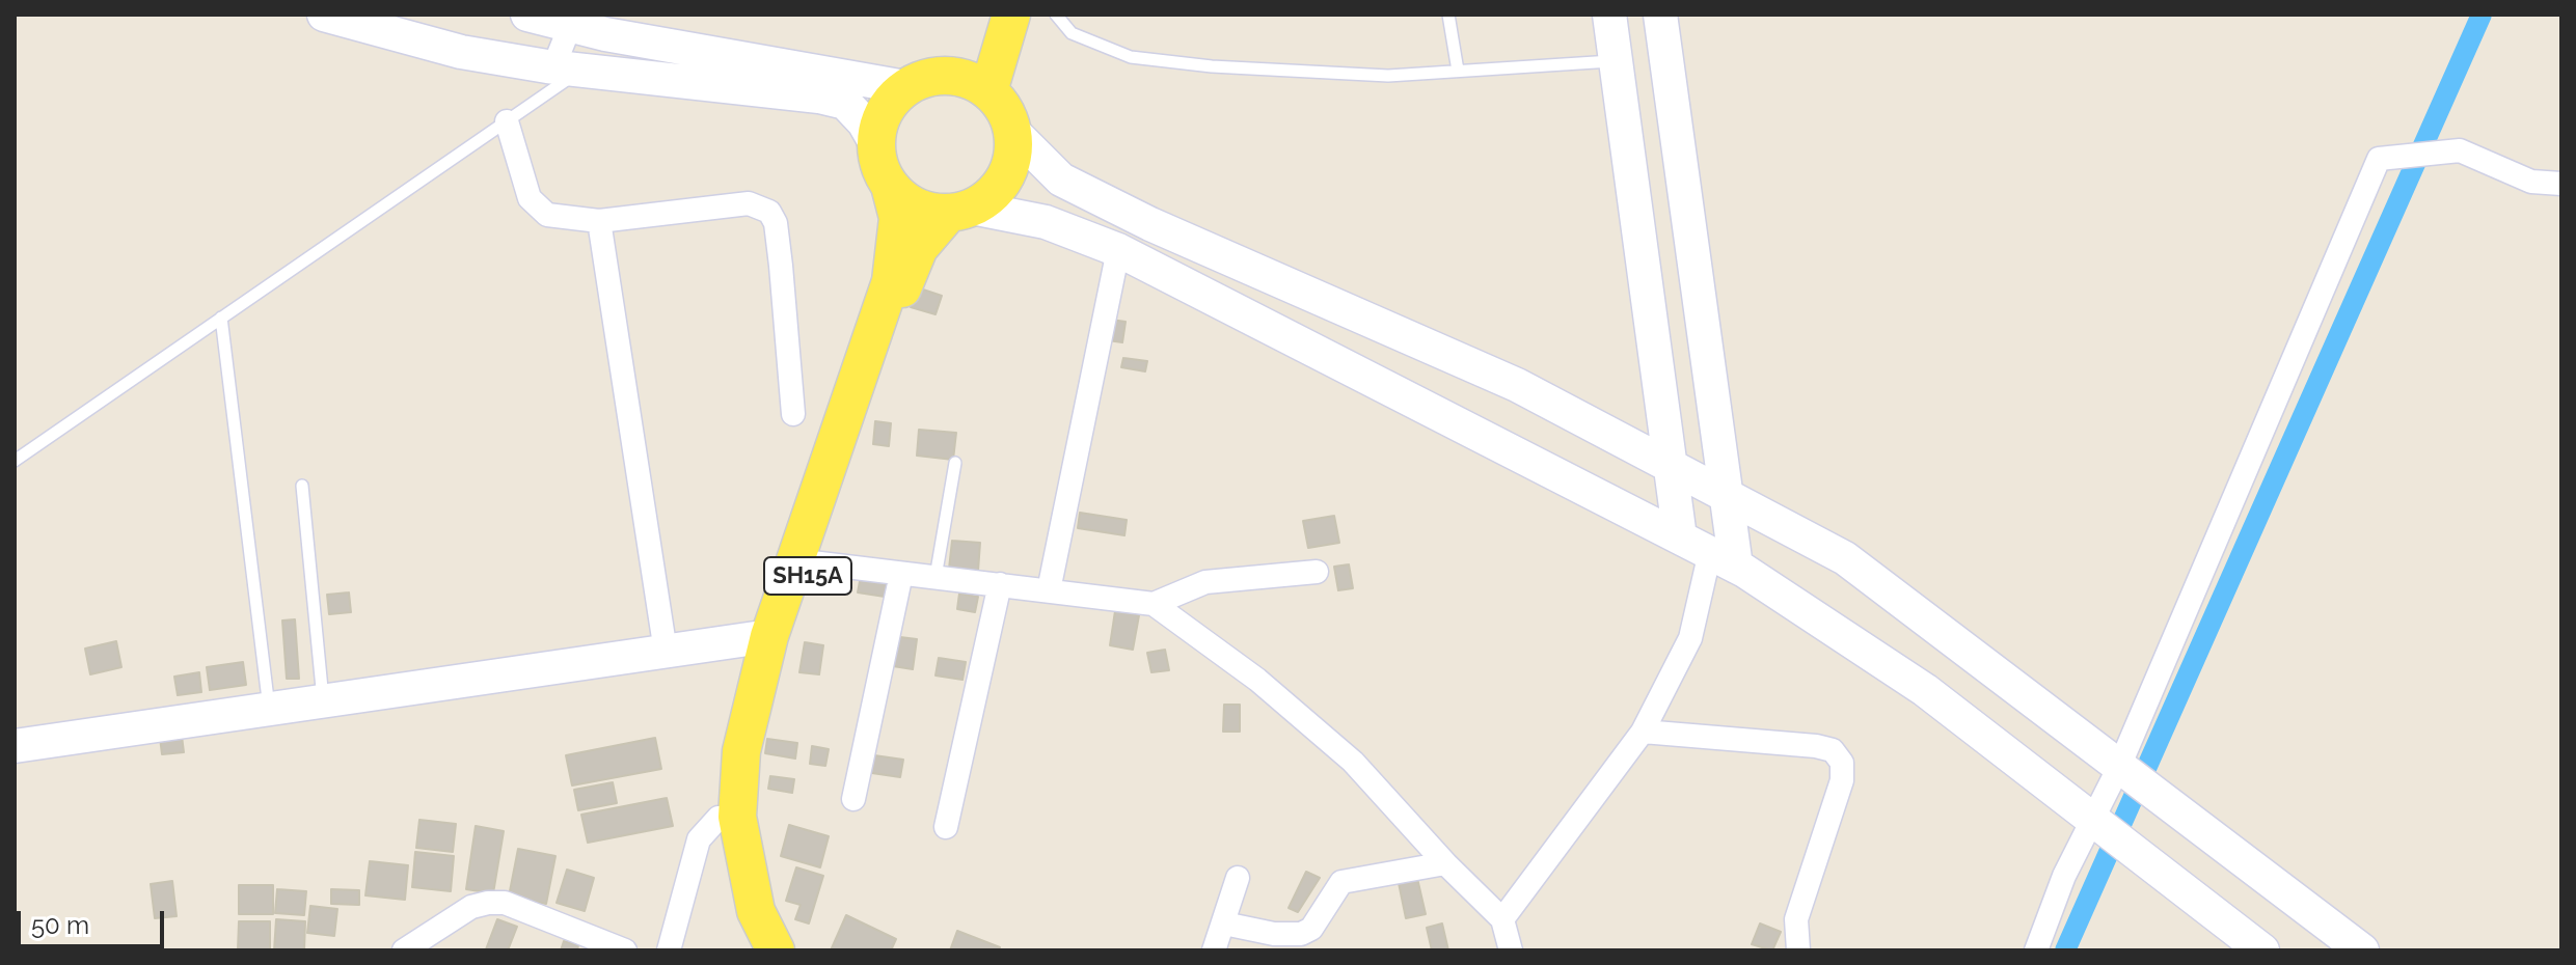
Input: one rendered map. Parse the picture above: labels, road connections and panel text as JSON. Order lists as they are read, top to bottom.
{
  "streets": {
    "main road": ["SH15A"]
  },
  "scale_bar": "50 m"
}
